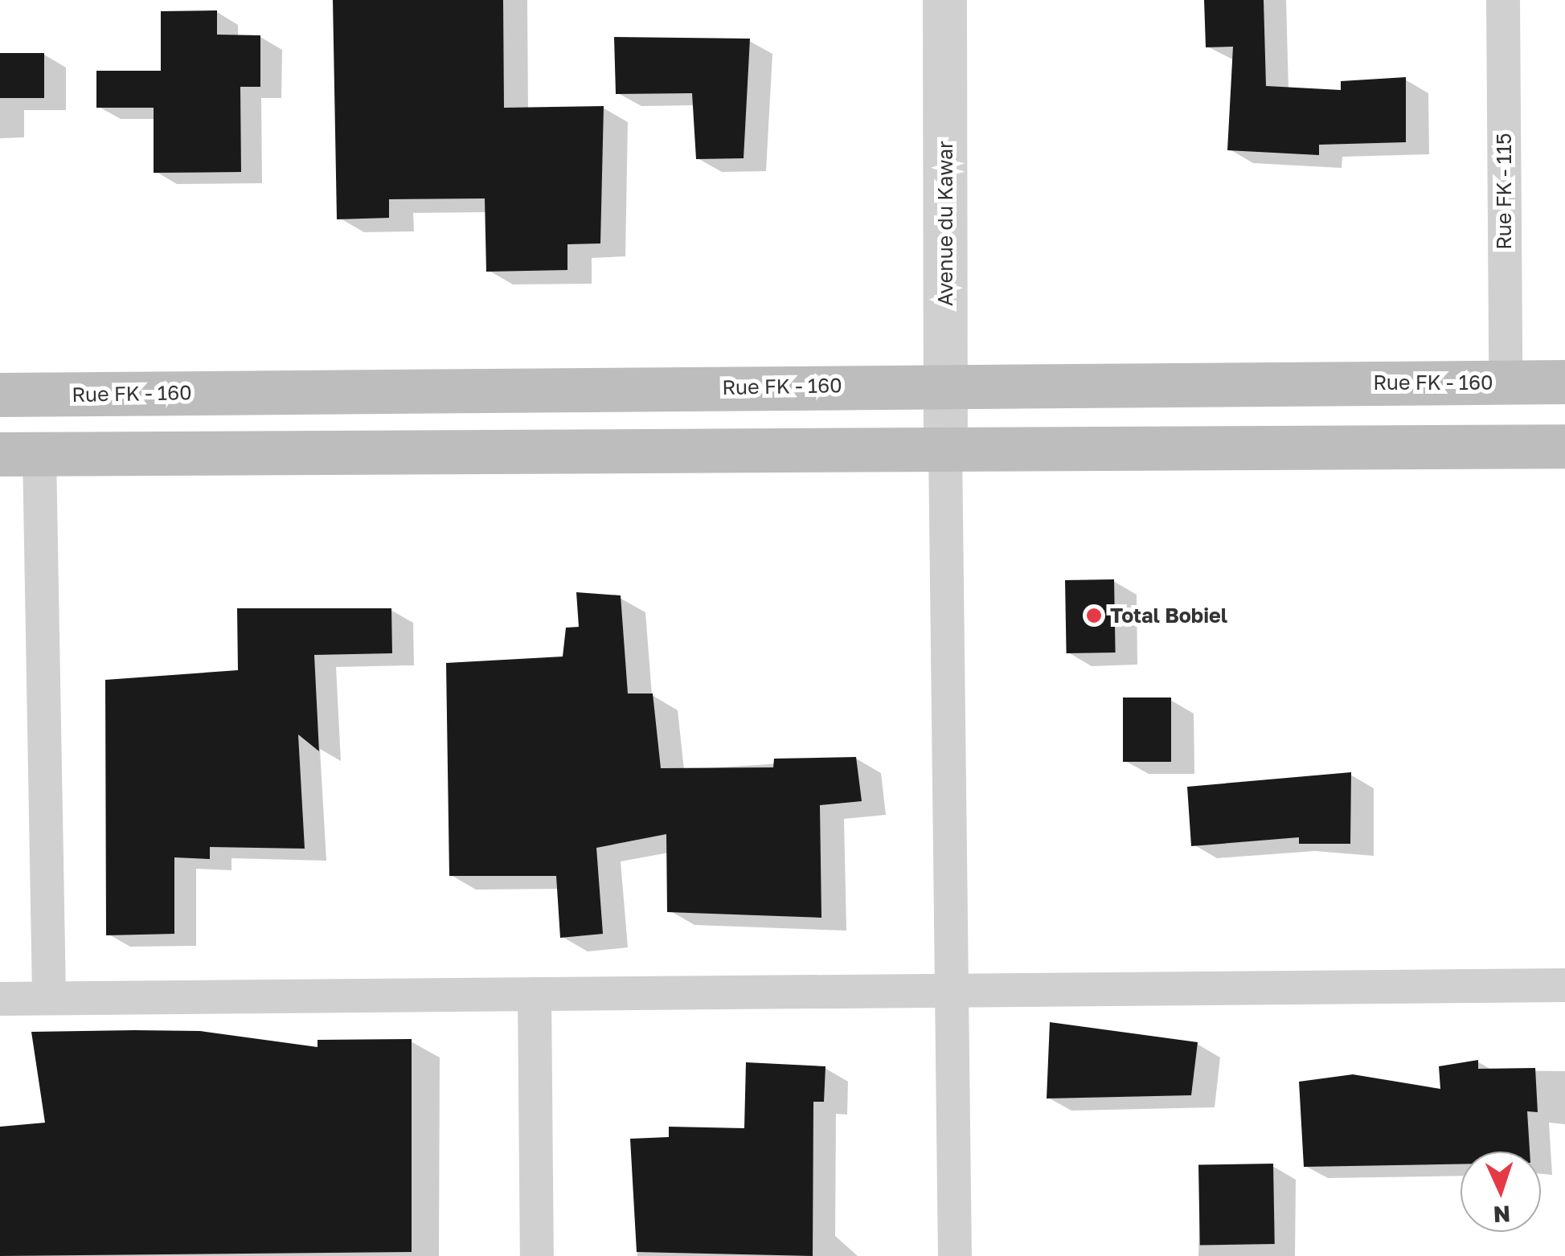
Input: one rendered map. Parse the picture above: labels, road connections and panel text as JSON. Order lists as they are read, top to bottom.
{
  "streets": {
    "main road": ["Rue FK - 160"],
    "street": ["Rue FK - 115", "Avenue du Kawar"]
  },
  "crossings": [
    ["Rue FK - 115", "Rue FK - 160"],
    ["Avenue du Kawar", "Rue FK - 160"]
  ],
  "places": ["Total Bobiel"],
  "north": "bottom"
}
